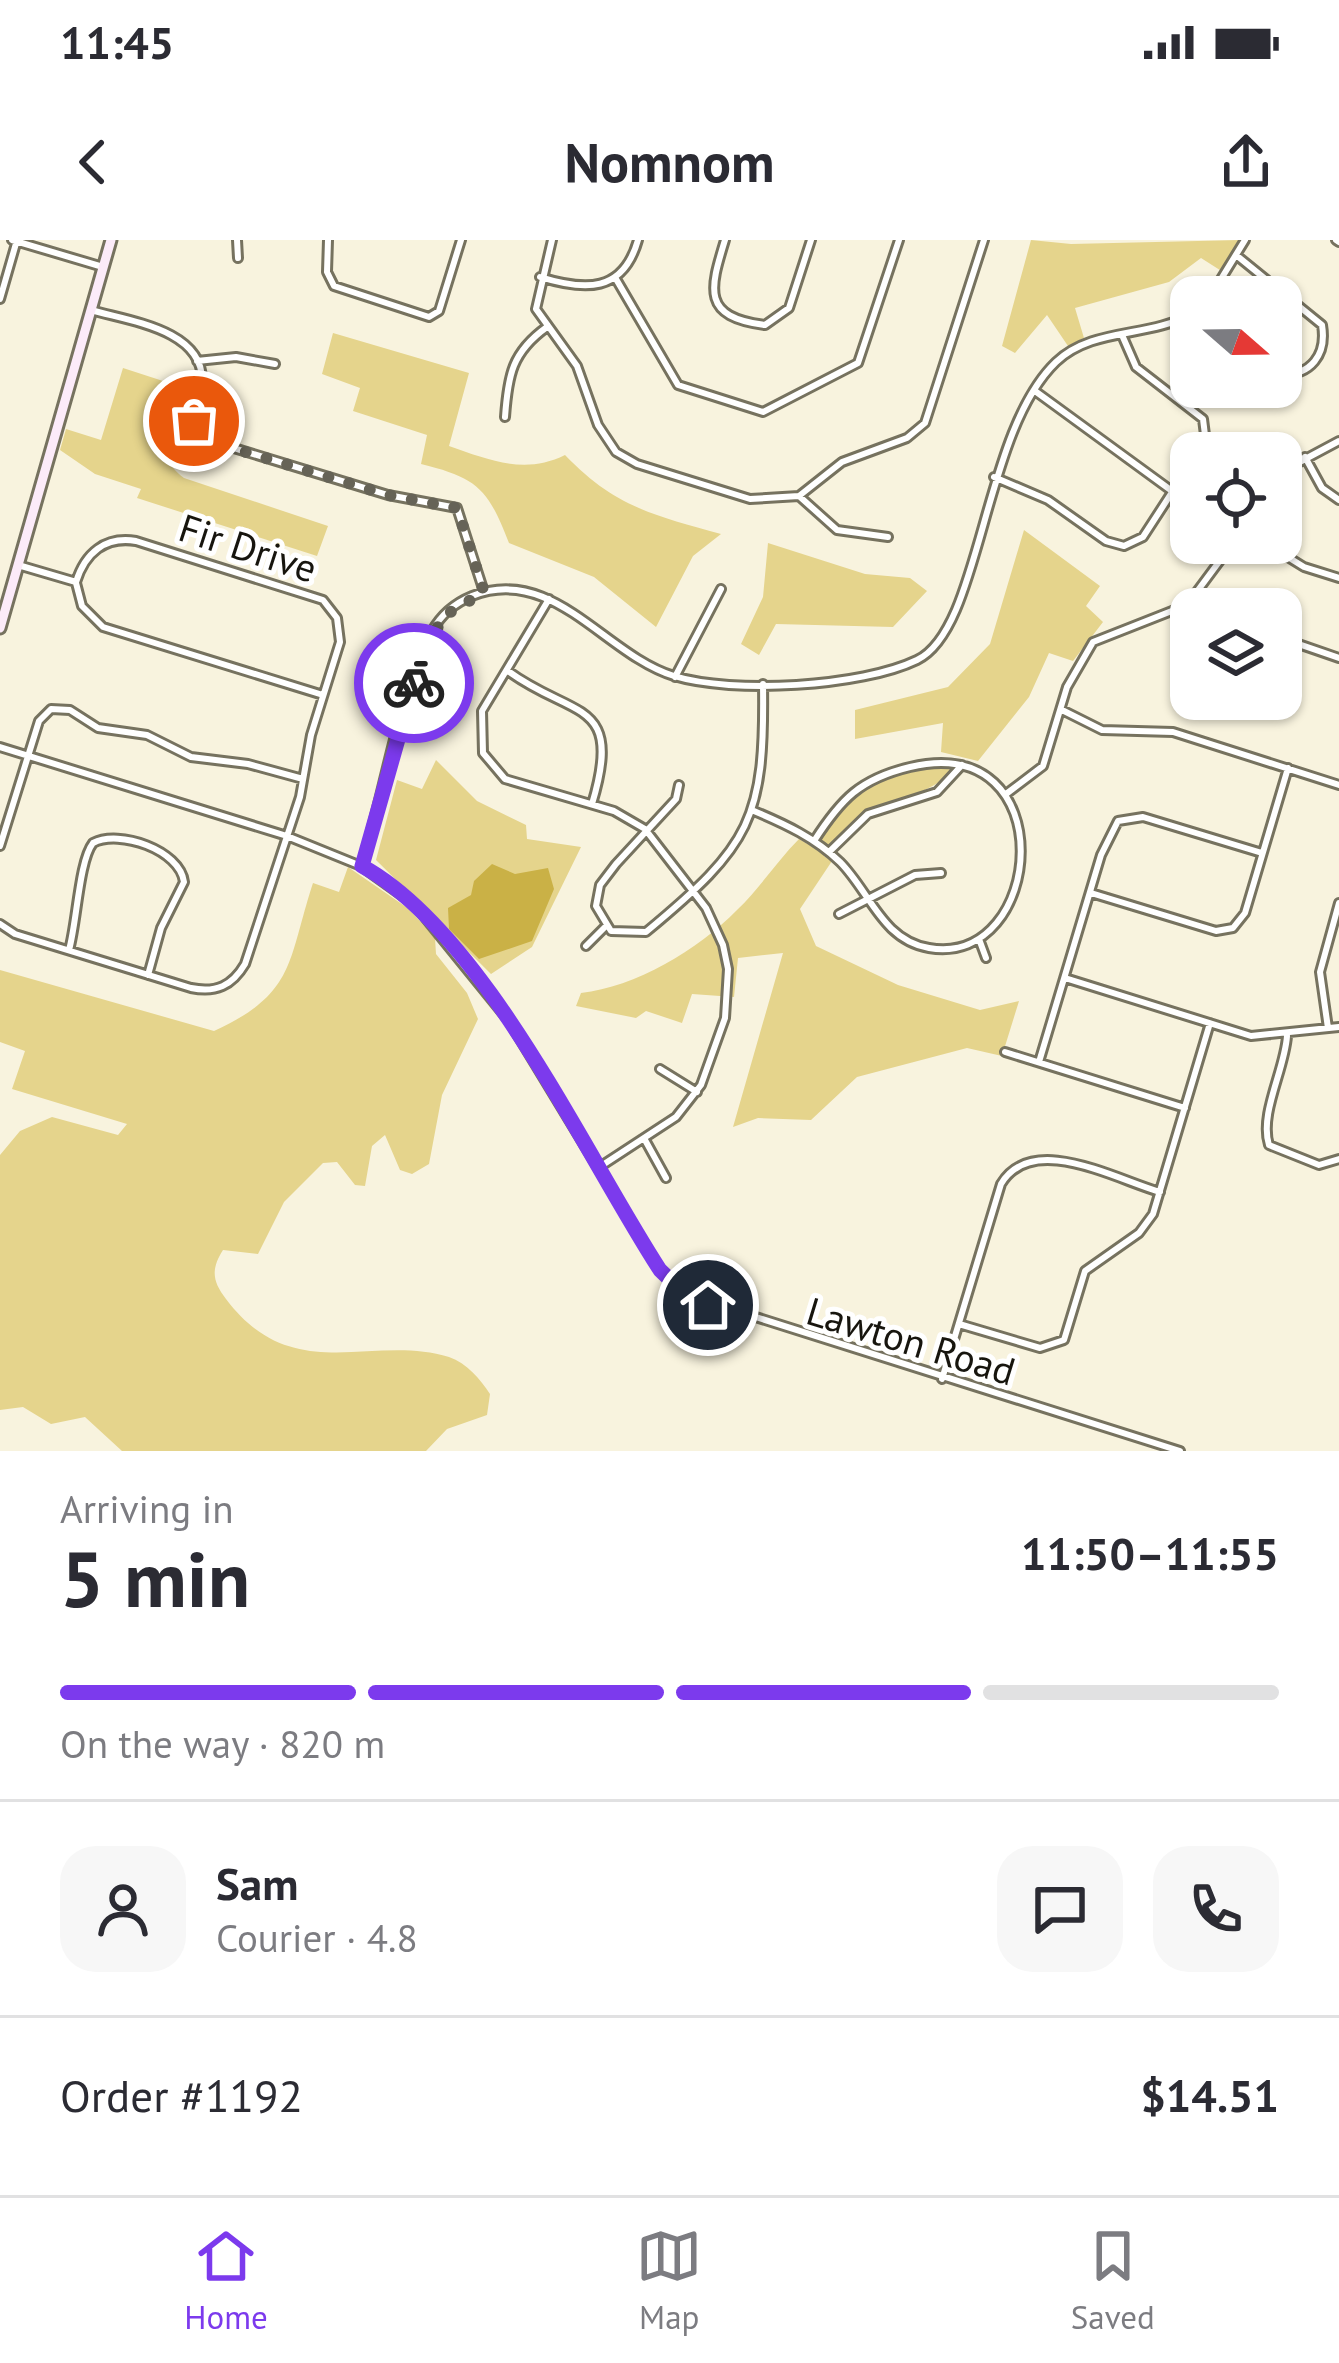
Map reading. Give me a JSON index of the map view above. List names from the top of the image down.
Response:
{
  "streets": {
    "street": ["Fir Drive", "Lawton Road"]
  },
  "north": "right",
  "page": {
    "status": "11:45",
    "header": "Nomnom",
    "heading": ["5 min", "Arriving in", "11:50–11:55"],
    "panel": [
      "Sam",
      "Courier · 4.8",
      "Order #1192",
      "$14.51"
    ],
    "bar": "On the way · 820 m",
    "tabs": ["Home", "Map", "Saved"]
  }
}
